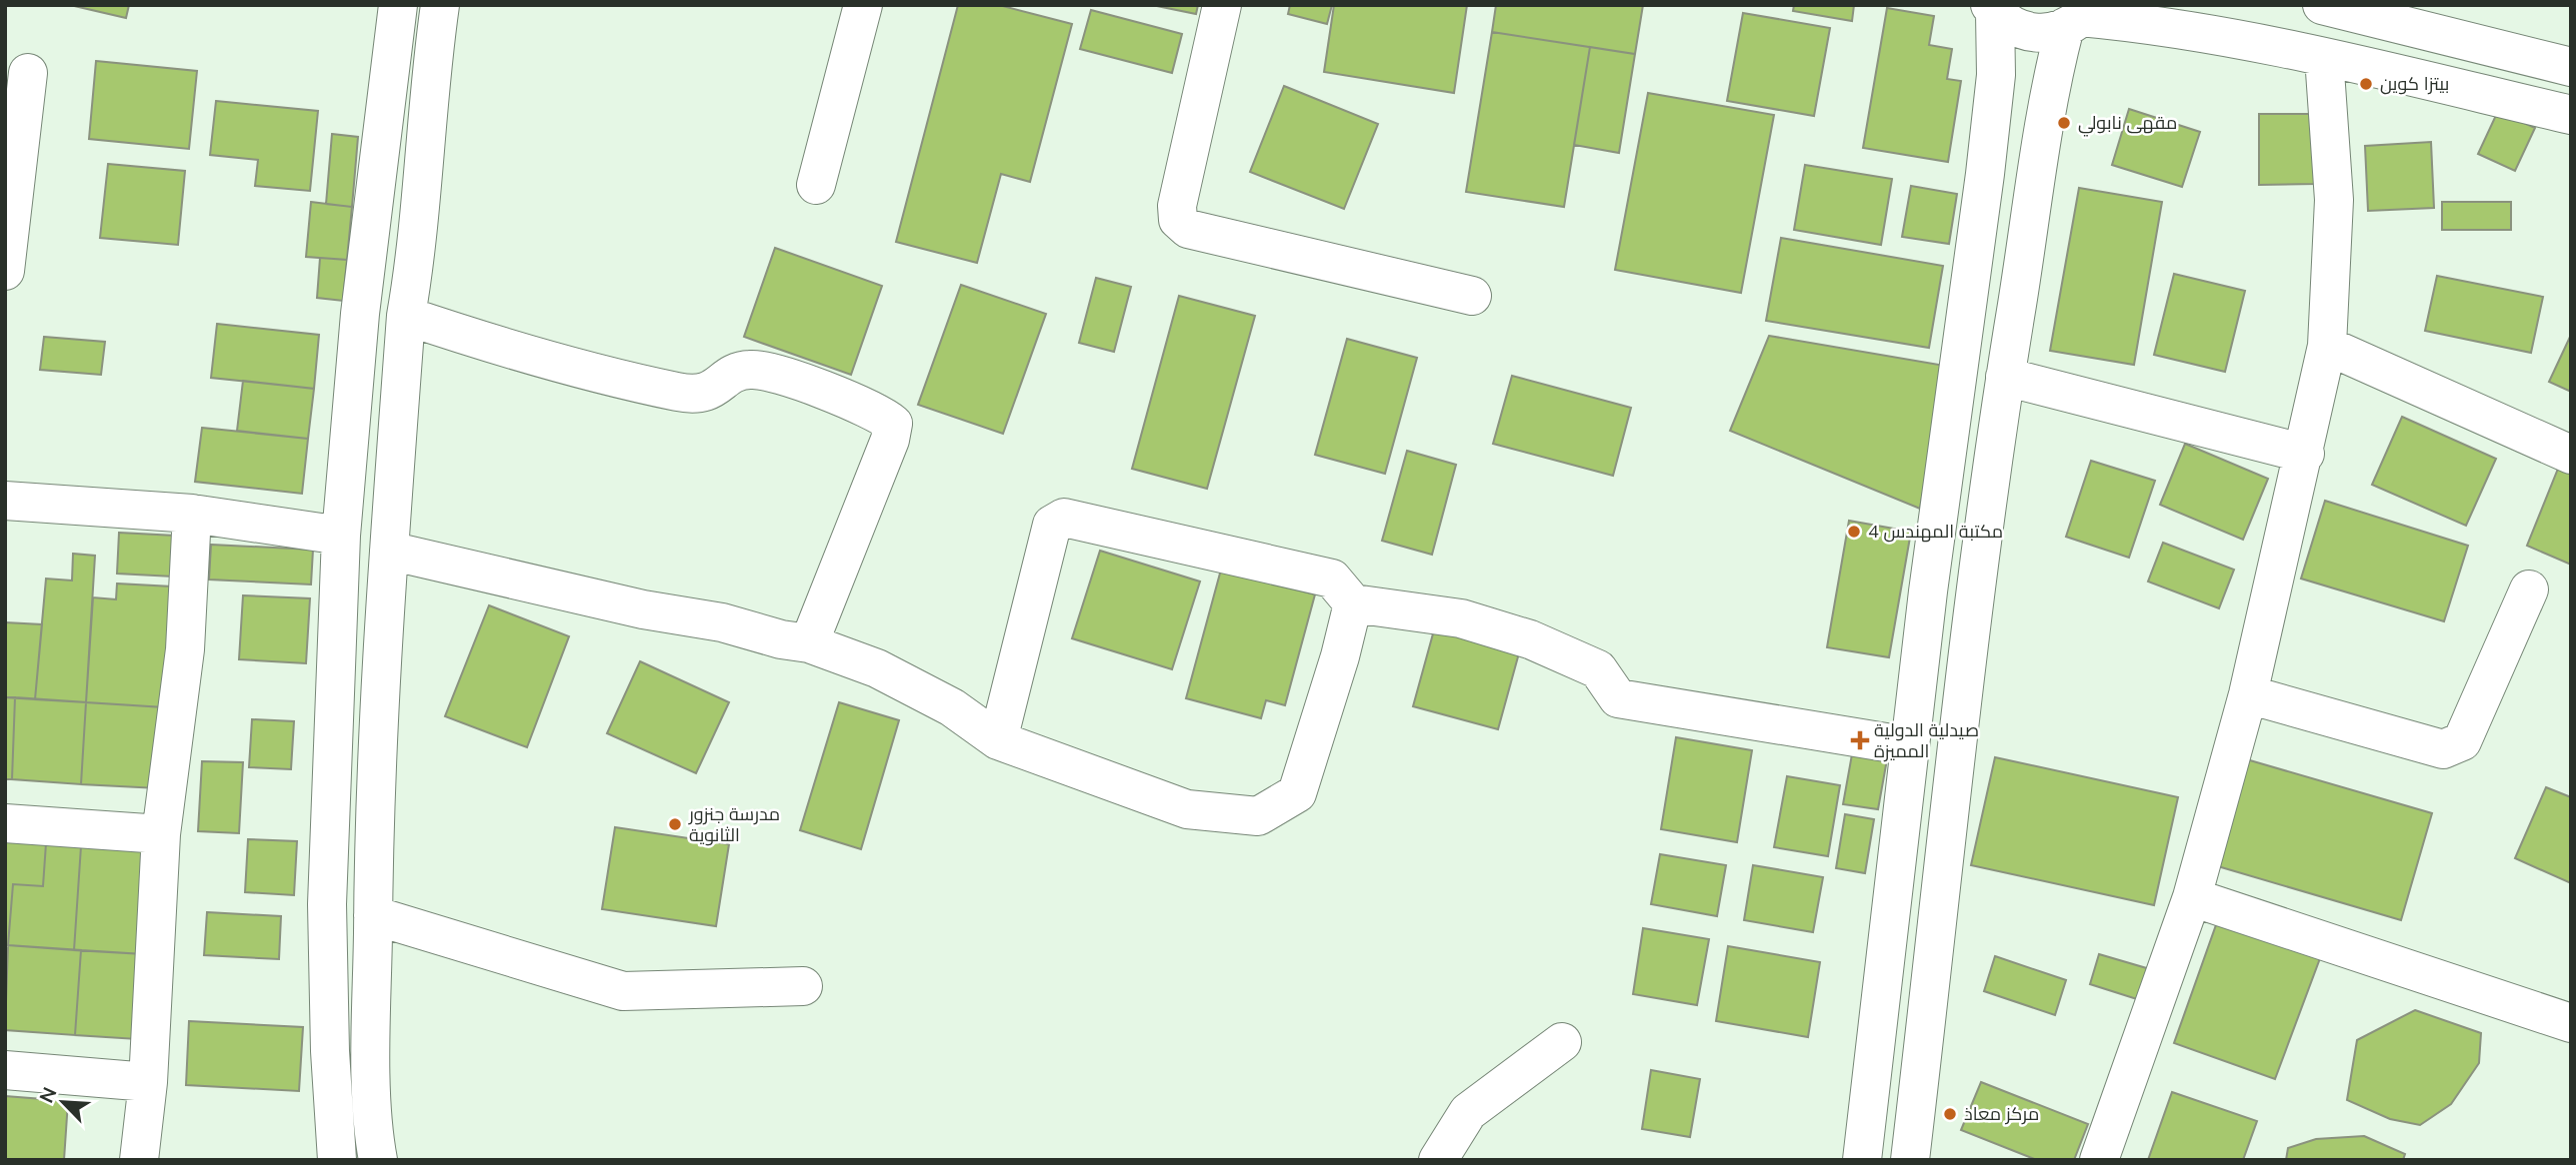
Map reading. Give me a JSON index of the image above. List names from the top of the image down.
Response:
{
  "places": {
    "other": [
      "بيتزا كوين",
      "مقهى نابولي",
      "مكتبة المهندس 4",
      "مدرسة جنزور الثانوية",
      "مركز معاذ"
    ],
    "health": ["صيدلية الدولية المميزة"]
  },
  "north": "top left"
}
